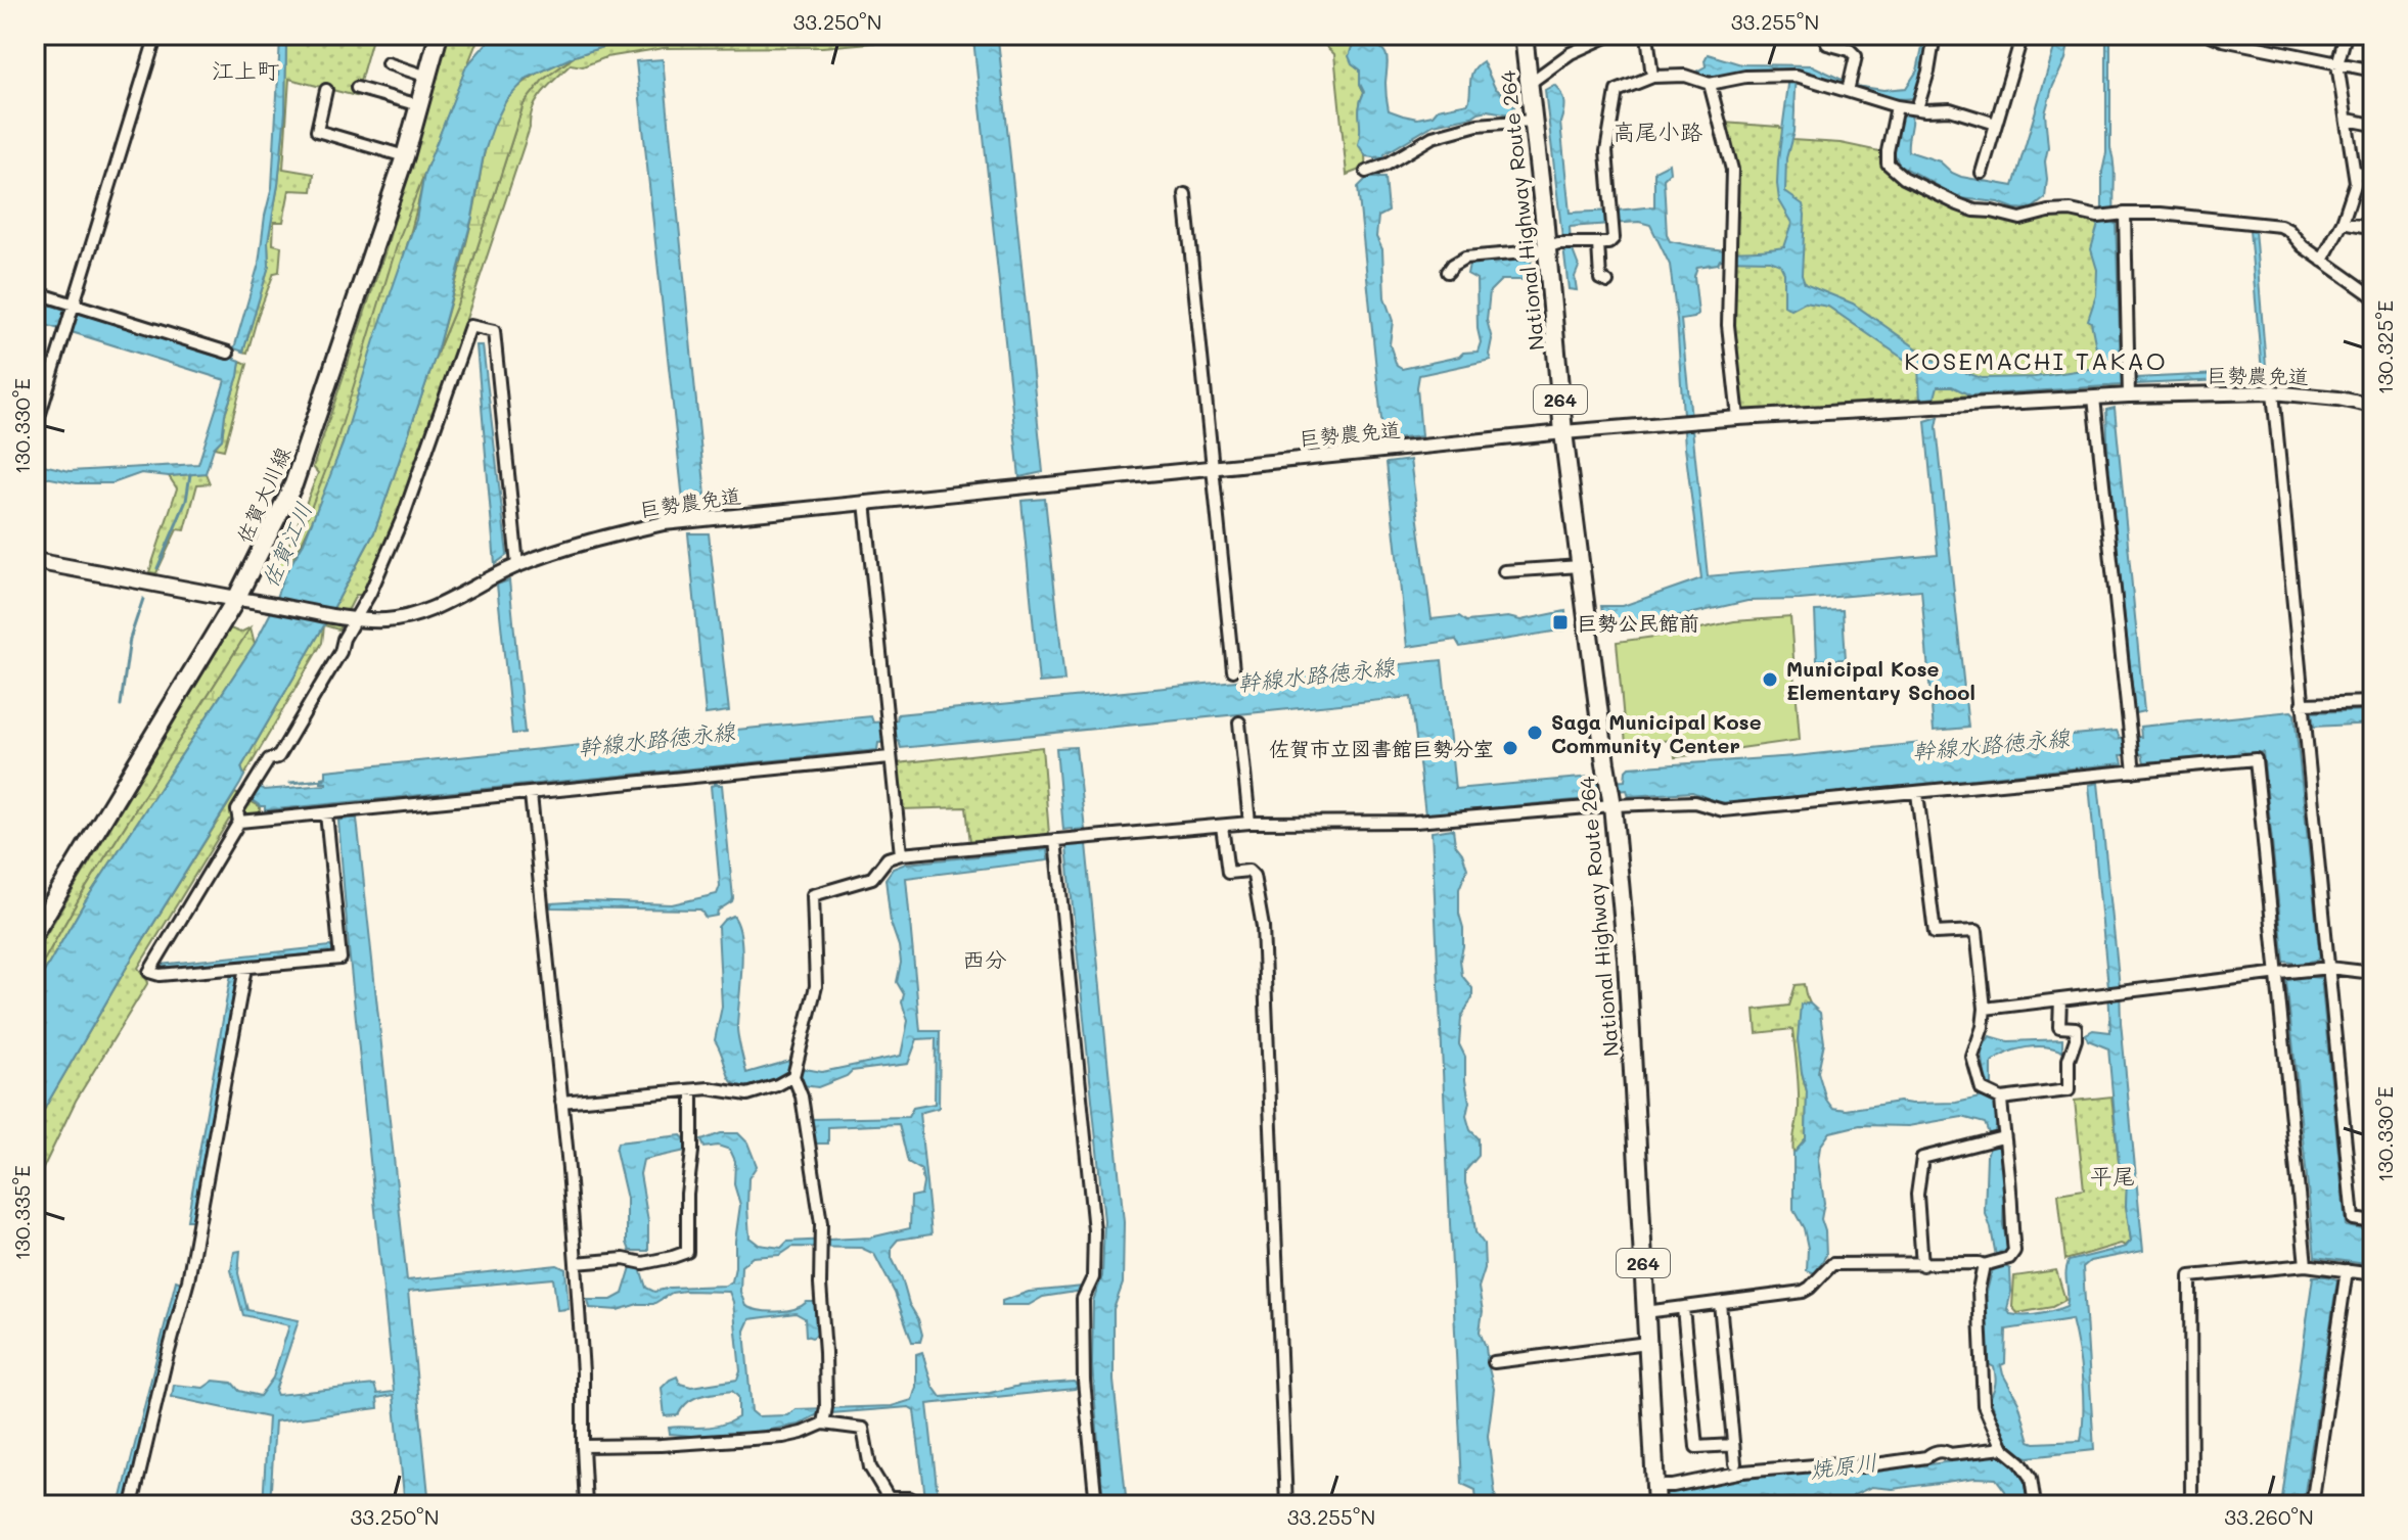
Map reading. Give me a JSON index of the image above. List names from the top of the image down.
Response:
{
  "streets": {
    "main road": ["National Highway Route 264", "264", "佐賀大川線"],
    "street": ["巨勢農免道"]
  },
  "crossings": [
    ["National Highway Route 264", "巨勢農免道"],
    ["巨勢農免道", "佐賀大川線"]
  ],
  "districts": [
    "江上町",
    "高尾小路",
    "KOSEMACHI TAKAO",
    "西分",
    "平尾"
  ],
  "water": ["佐賀江川", "幹線水路徳永線", "焼原川"],
  "places": {
    "transit": ["巨勢公民館前"],
    "other": ["Municipal Kose Elementary School", "Saga Municipal Kose Community Center", "佐賀市立図書館巨勢分室"]
  },
  "coordinates": [
    "33.250°N",
    "33.255°N",
    "130.325°E",
    "130.330°E",
    "130.335°E",
    "33.260°N"
  ]
}
